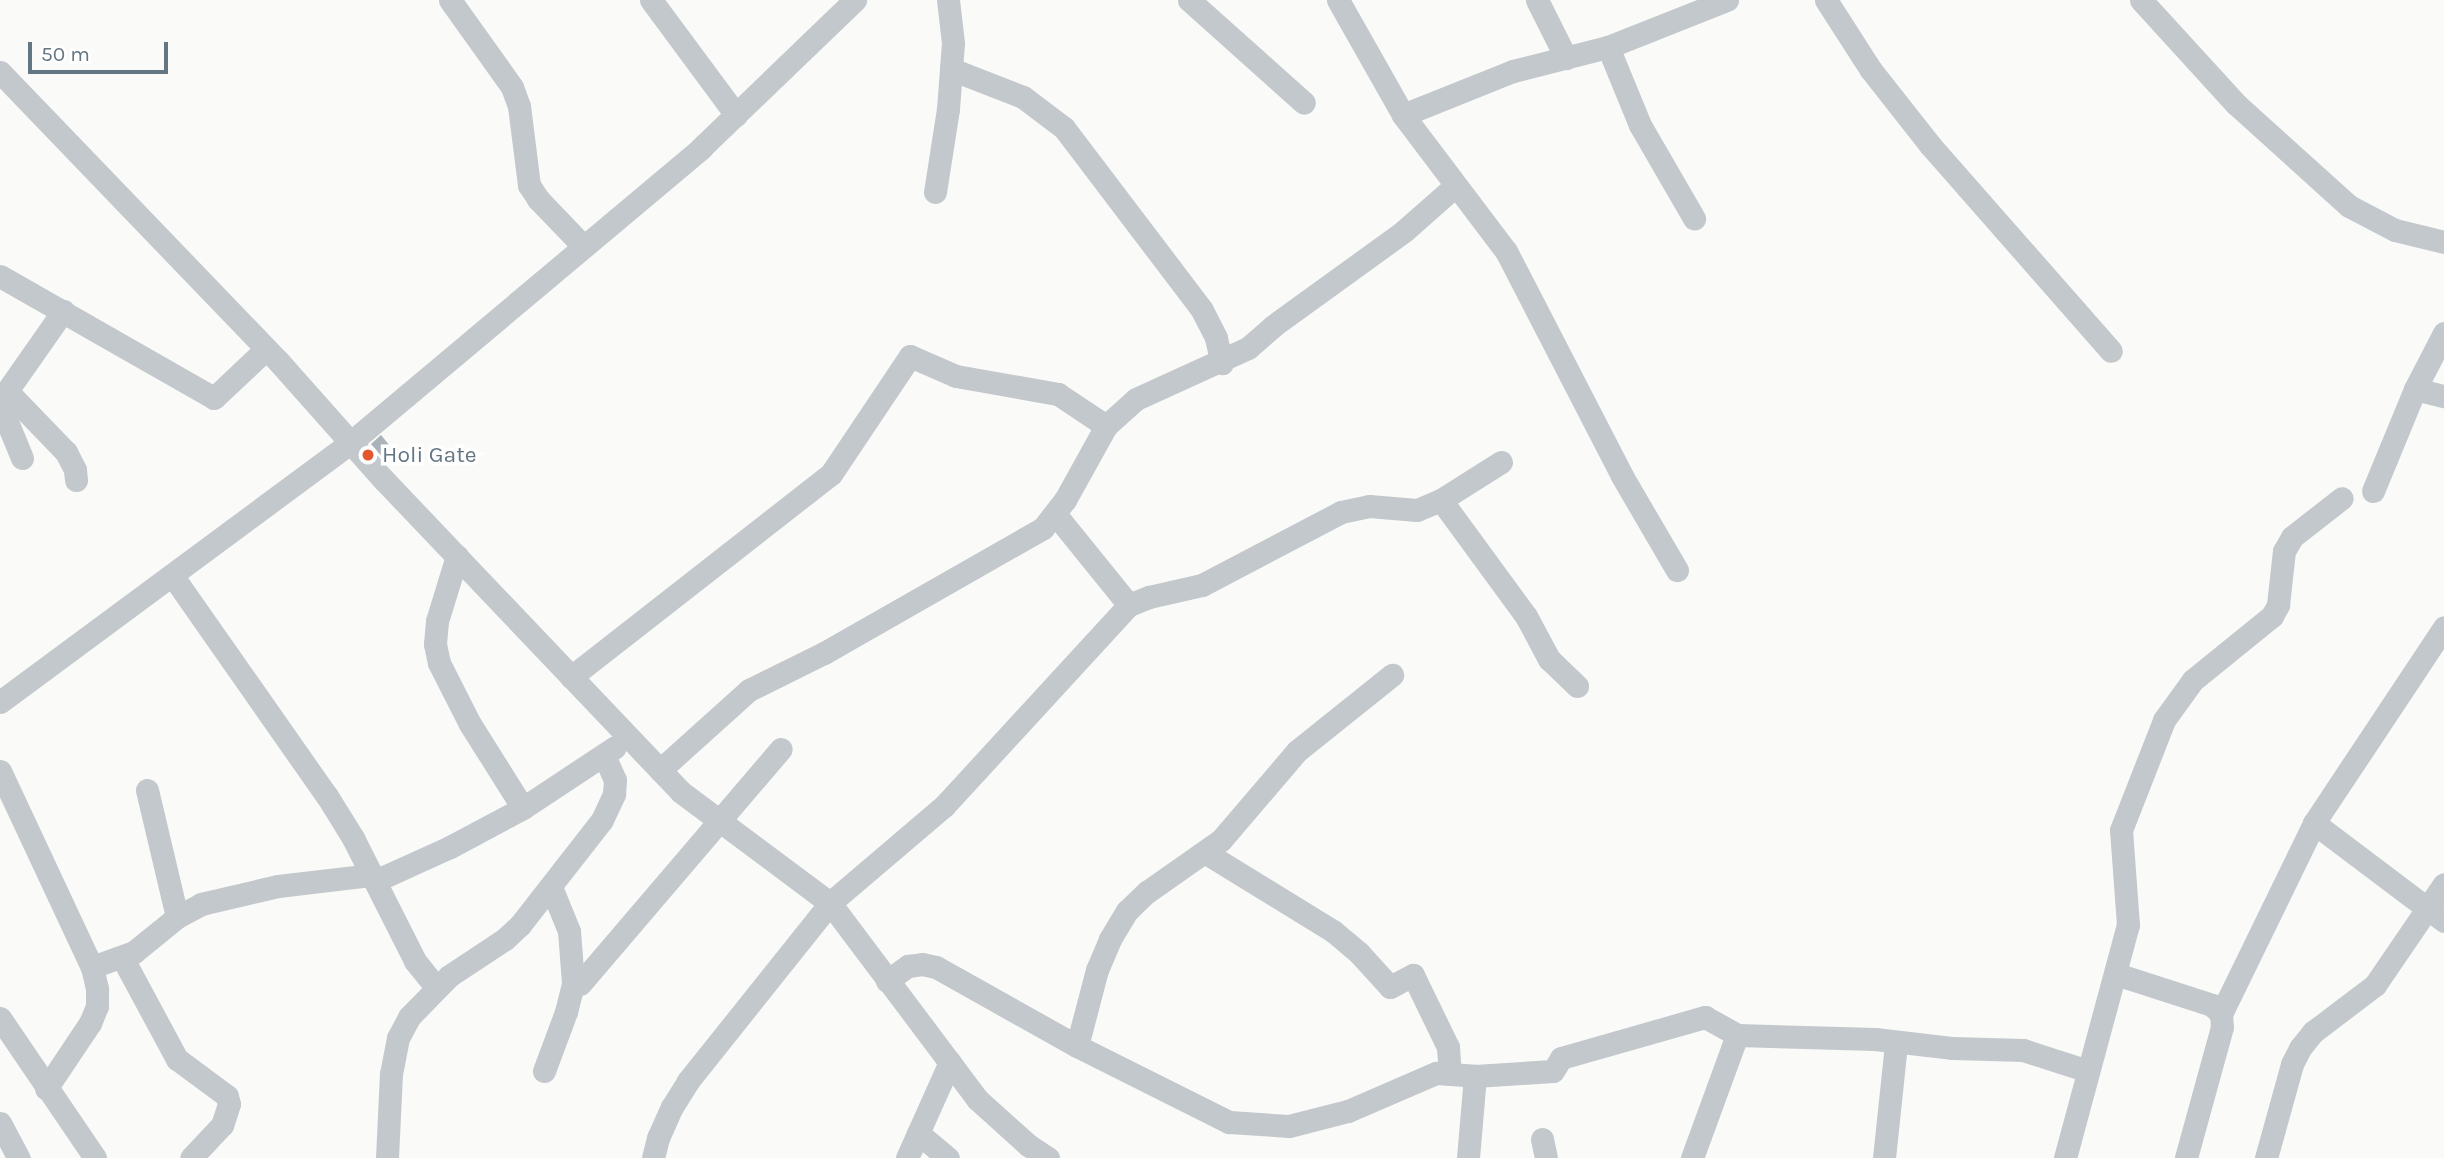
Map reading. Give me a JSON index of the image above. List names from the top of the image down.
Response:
{
  "places": ["Holi Gate"],
  "scale_bar": "50 m"
}
